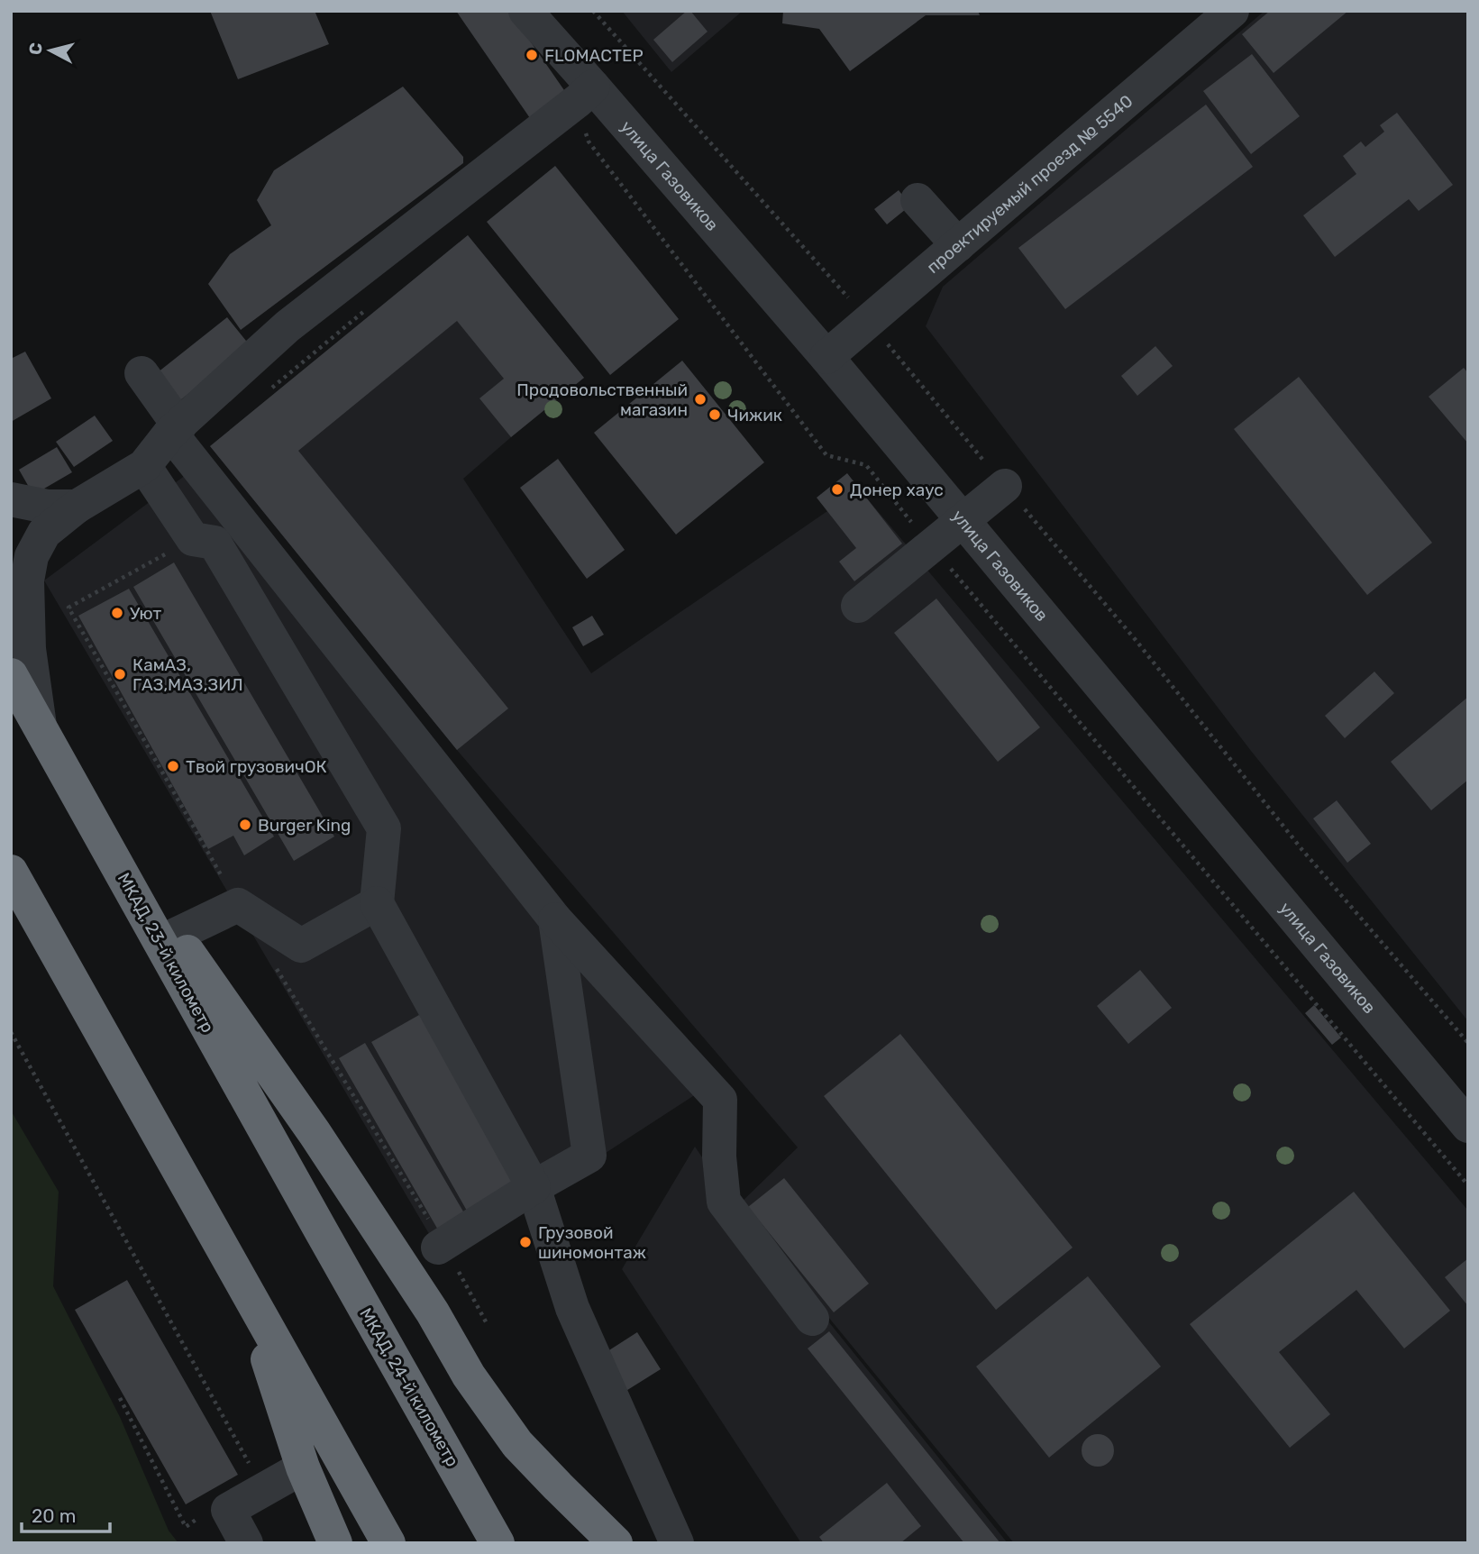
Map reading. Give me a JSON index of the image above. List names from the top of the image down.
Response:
{
  "streets": {
    "highway": ["МКАД, 23-й километр", "МКАД, 24-й километр"],
    "street": ["улица Газовиков", "проектируемый проезд № 5540"]
  },
  "crossings": [
    ["улица Газовиков", "проектируемый проезд № 5540"],
    ["МКАД, 23-й километр", "МКАД, 24-й километр"]
  ],
  "places": [
    "FLOМАСТЕР",
    "Продовольственный магазин",
    "Чижик",
    "Донер хаус",
    "Уют",
    "КамАЗ, ГАЗ,МАЗ,ЗИЛ",
    "Твой грузовичОК",
    "Burger King",
    "Грузовой шиномонтаж"
  ],
  "scale_bar": "20 m",
  "north": "left"
}
